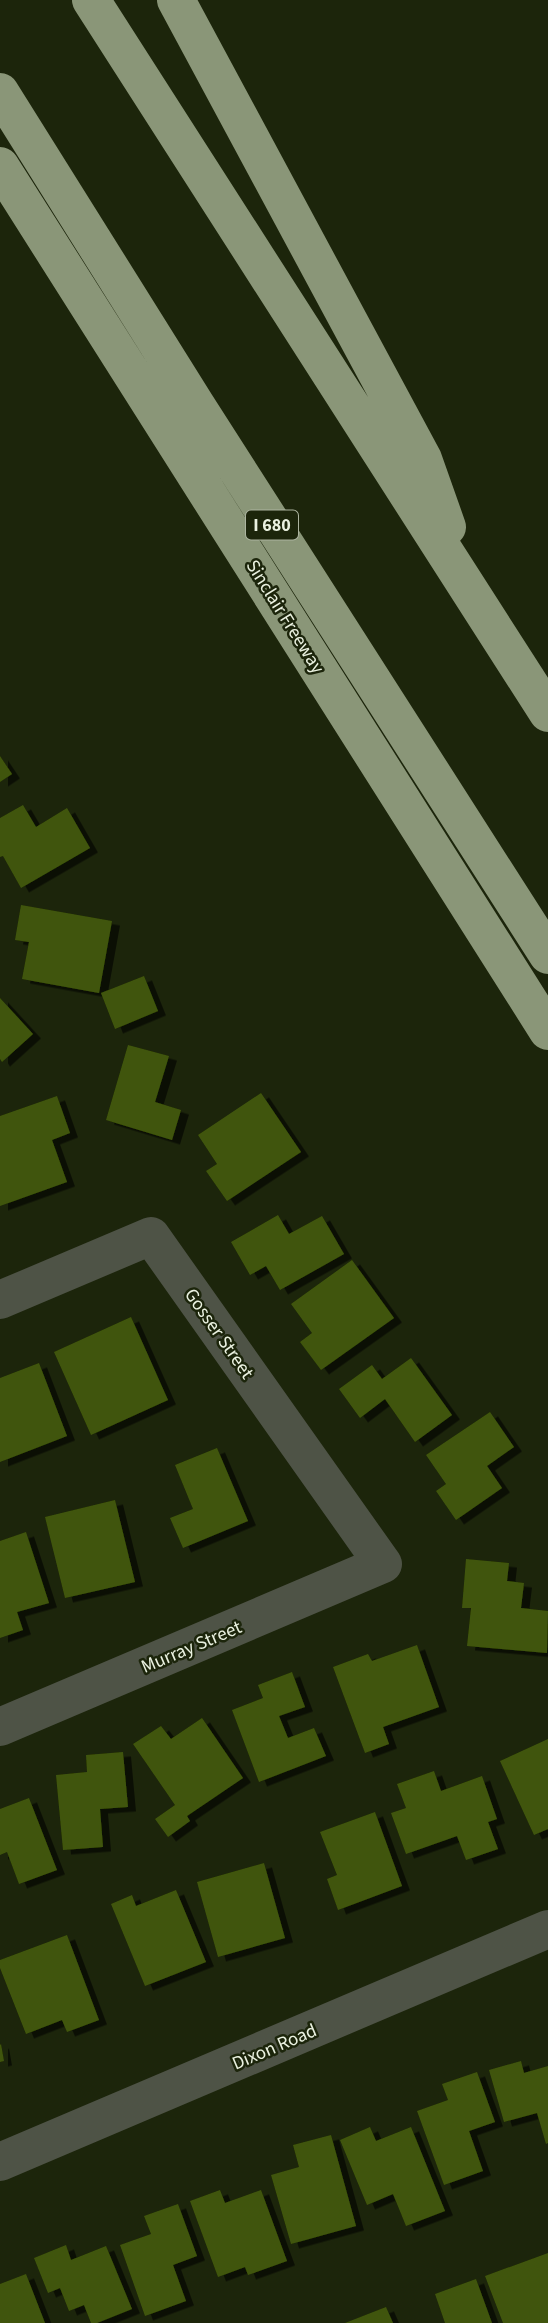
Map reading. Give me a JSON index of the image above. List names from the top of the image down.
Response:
{
  "streets": {
    "highway": ["I 680", "Sinclair Freeway"],
    "street": ["Gosser Street", "Murray Street", "Dixon Road"]
  },
  "crossings": [
    ["Gosser Street", "Murray Street"]
  ]
}
